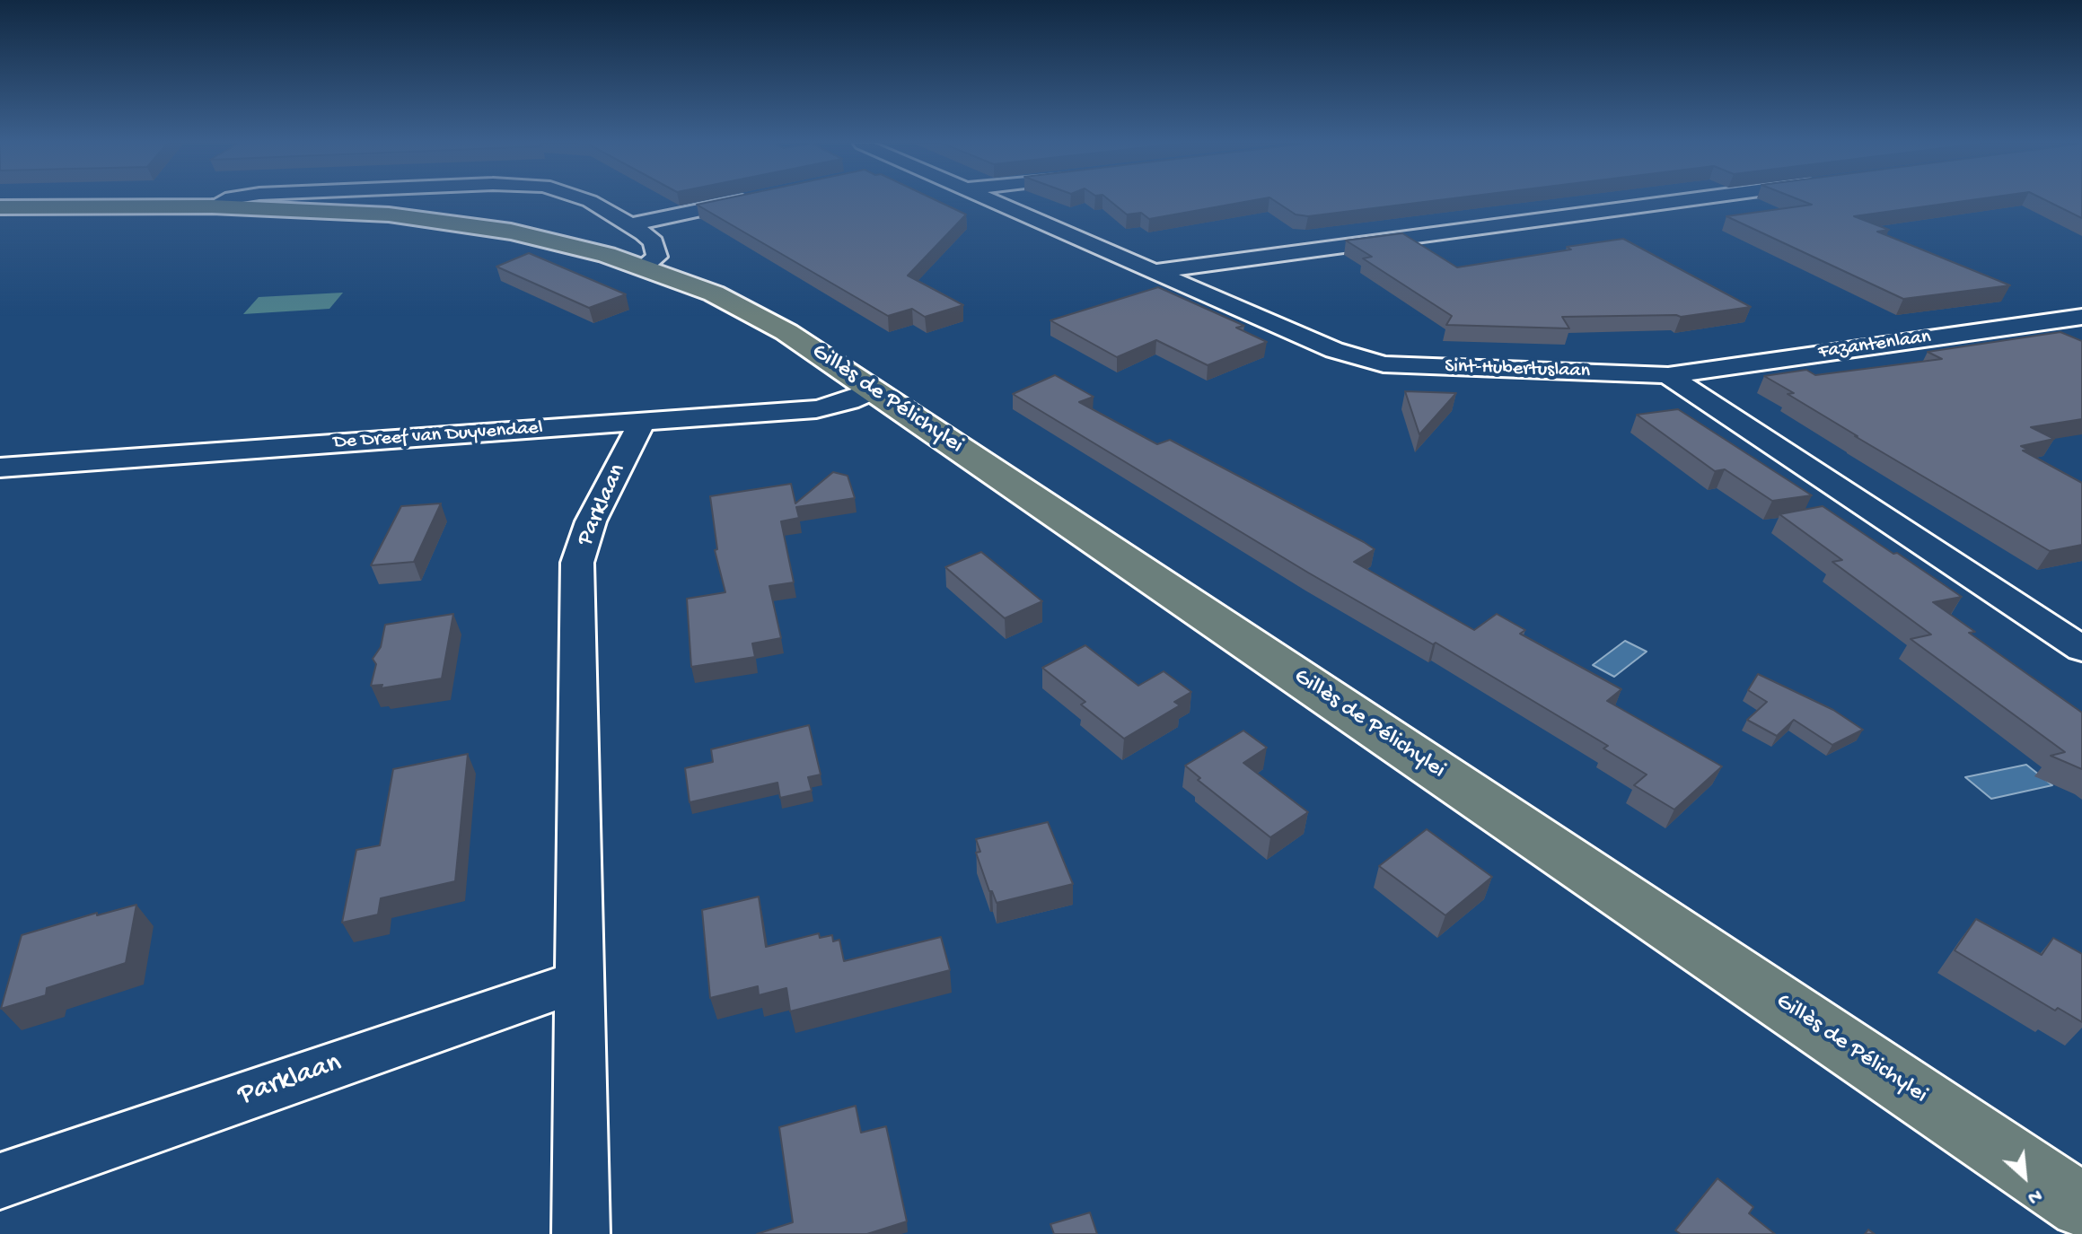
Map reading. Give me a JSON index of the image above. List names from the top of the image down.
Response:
{
  "streets": {
    "main road": ["Gillès de Pélichylei"],
    "street": [
      "Fazantenlaan",
      "Sint-Hubertuslaan",
      "De Dreef van Duyvendael",
      "Parklaan"
    ]
  },
  "crossings": [
    ["Fazantenlaan", "Sint-Hubertuslaan"],
    ["Gillès de Pélichylei", "De Dreef van Duyvendael"],
    ["De Dreef van Duyvendael", "Parklaan"]
  ],
  "north": "bottom right"
}
